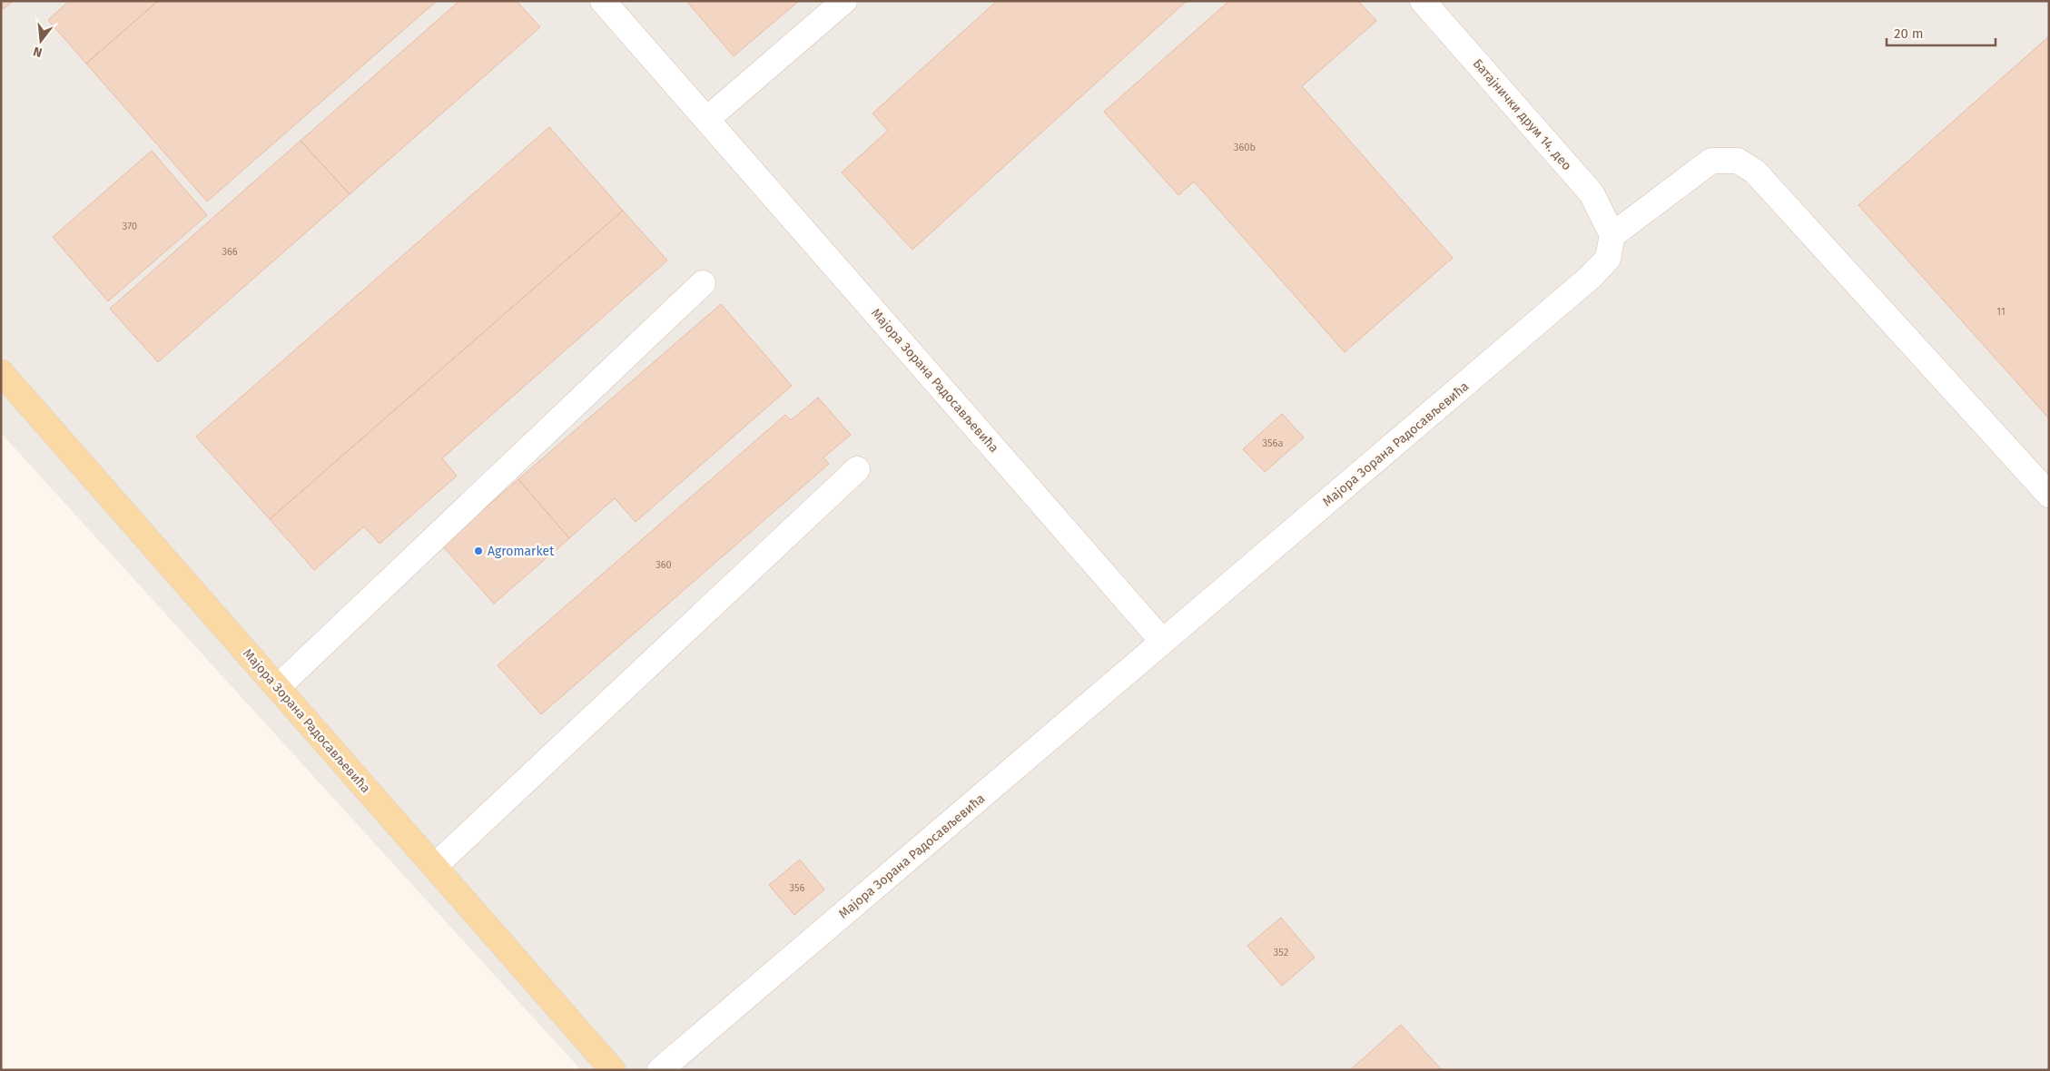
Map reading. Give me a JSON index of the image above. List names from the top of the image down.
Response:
{
  "streets": {
    "main road": ["Мајора Зорана Радосављевића"],
    "lane": ["Батајнички друм 14. део"]
  },
  "crossings": [
    ["Батајнички друм 14. део", "Мајора Зорана Радосављевића"]
  ],
  "places": ["Agromarket"],
  "house_numbers": [
    "360b",
    "370",
    "366",
    "11",
    "356a",
    "360",
    "356",
    "352"
  ],
  "scale_bar": "20 m",
  "north": "bottom"
}
